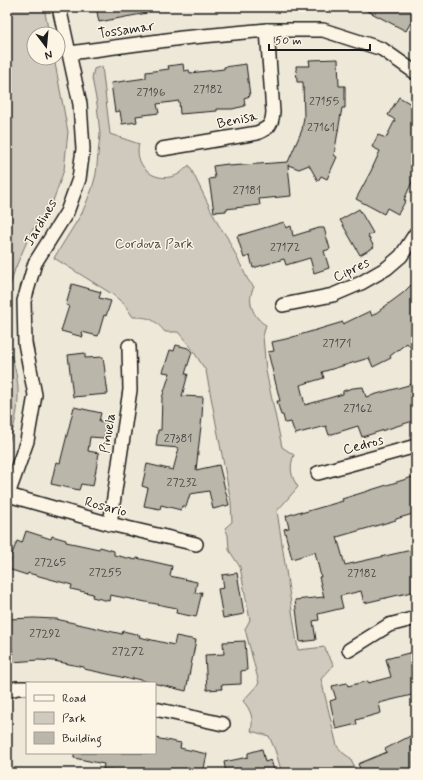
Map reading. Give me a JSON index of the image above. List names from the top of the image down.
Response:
{
  "streets": {
    "street": [
      "Tossamar",
      "Benisa",
      "Jardines",
      "Cipres",
      "Pinuela",
      "Cedros",
      "Rosario"
    ]
  },
  "crossings": [
    ["Tossamar", "Benisa"],
    ["Tossamar", "Jardines"],
    ["Jardines", "Rosario"],
    ["Pinuela", "Rosario"]
  ],
  "parks": ["Cordova Park"],
  "house_numbers": [
    "27182",
    "27196",
    "27155",
    "27161",
    "27181",
    "27172",
    "27171",
    "27162",
    "27381",
    "27232",
    "27265",
    "27255",
    "27182",
    "27292",
    "27272"
  ],
  "legend": ["Road", "Park", "Building"],
  "scale_bar": "50 m",
  "north": "bottom"
}
